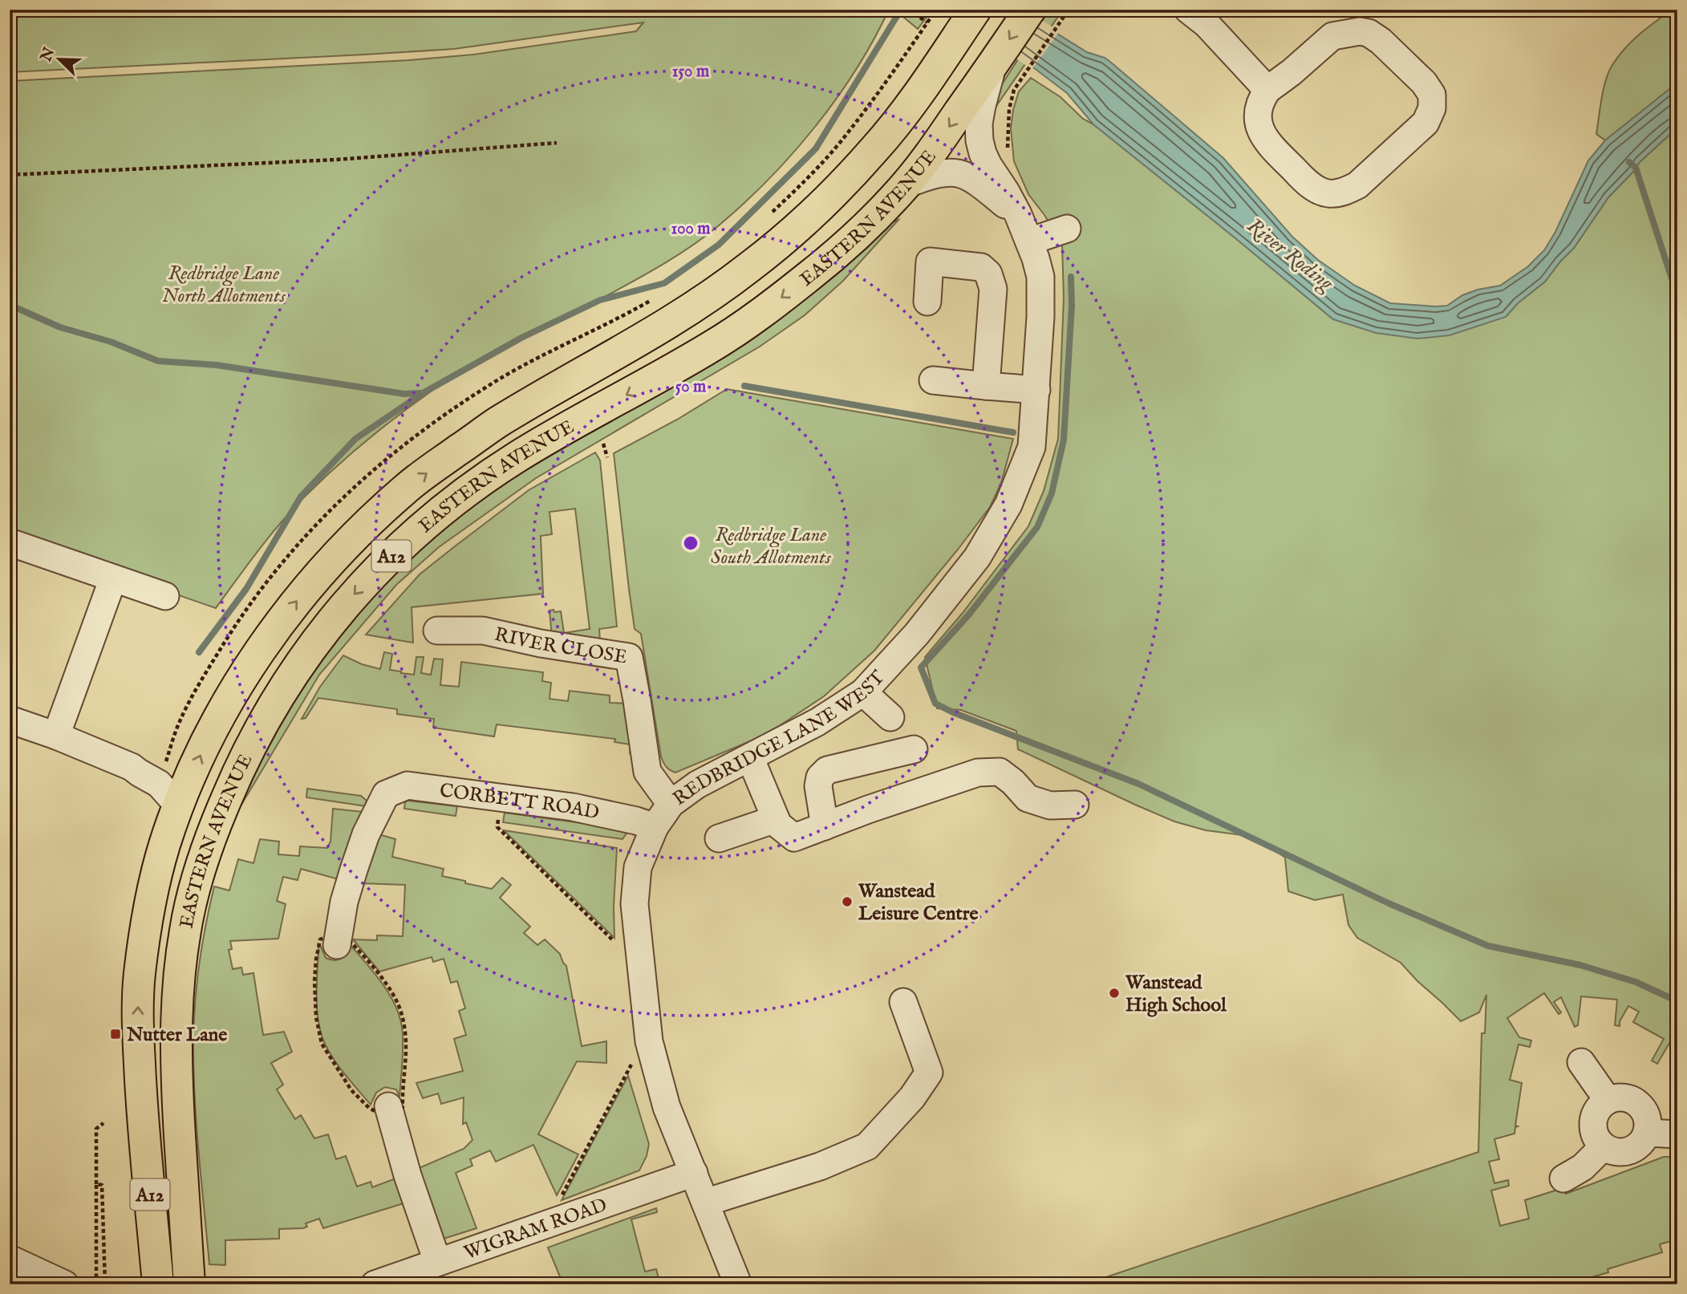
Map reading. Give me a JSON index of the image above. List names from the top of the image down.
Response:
{
  "streets": {
    "highway": ["EASTERN AVENUE", "A12"],
    "street": [
      "RIVER CLOSE",
      "REDBRIDGE LANE WEST",
      "CORBETT ROAD",
      "WIGRAM ROAD"
    ]
  },
  "crossings": [
    ["EASTERN AVENUE", "A12"],
    ["EASTERN AVENUE", "REDBRIDGE LANE WEST"],
    ["RIVER CLOSE", "REDBRIDGE LANE WEST"],
    ["REDBRIDGE LANE WEST", "CORBETT ROAD"],
    ["REDBRIDGE LANE WEST", "WIGRAM ROAD"]
  ],
  "water": ["River Roding"],
  "parks": ["Redbridge Lane North Allotments", "Redbridge Lane South Allotments"],
  "places": {
    "other": ["Wanstead Leisure Centre", "Wanstead High School"],
    "transit": ["Nutter Lane"]
  },
  "north": "top left",
  "rings": ["150 m", "100 m", "50 m"]
}
